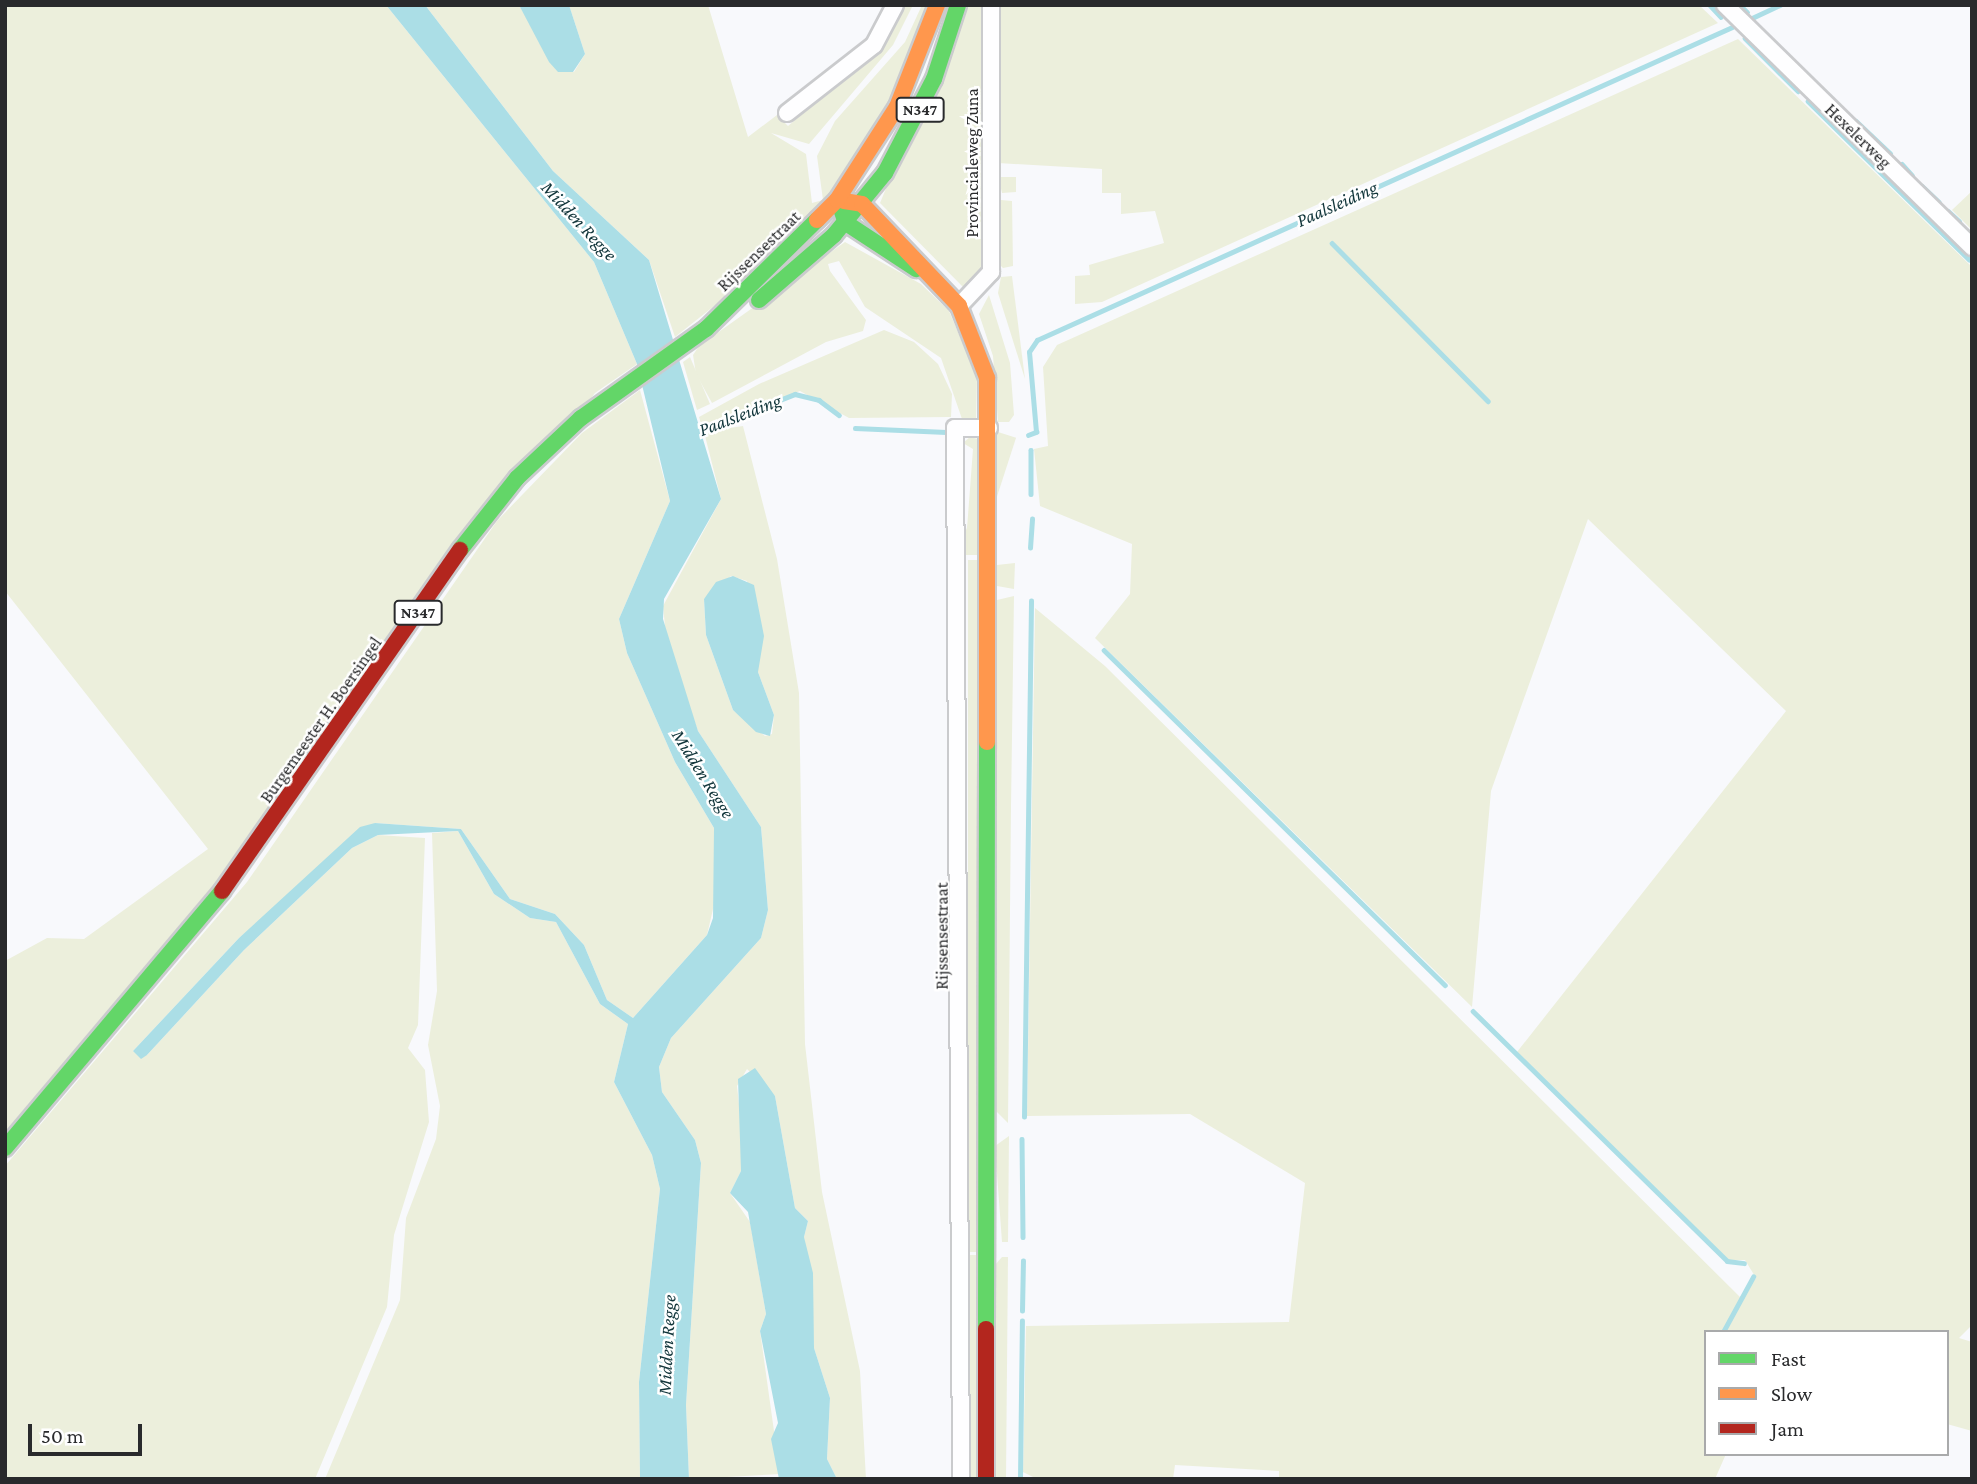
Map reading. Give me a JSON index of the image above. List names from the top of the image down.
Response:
{
  "streets": {
    "main road": ["N347", "Rijssensestraat", "Burgemeester H. Boersingel"],
    "street": ["Hexelerweg", "Provincialeweg Zuna"]
  },
  "crossings": [
    ["N347", "Rijssensestraat"],
    ["Rijssensestraat", "Burgemeester H. Boersingel"]
  ],
  "water": ["Paalsleiding", "Midden Regge"],
  "legend": ["Fast", "Slow", "Jam"],
  "scale_bar": "50 m"
}
